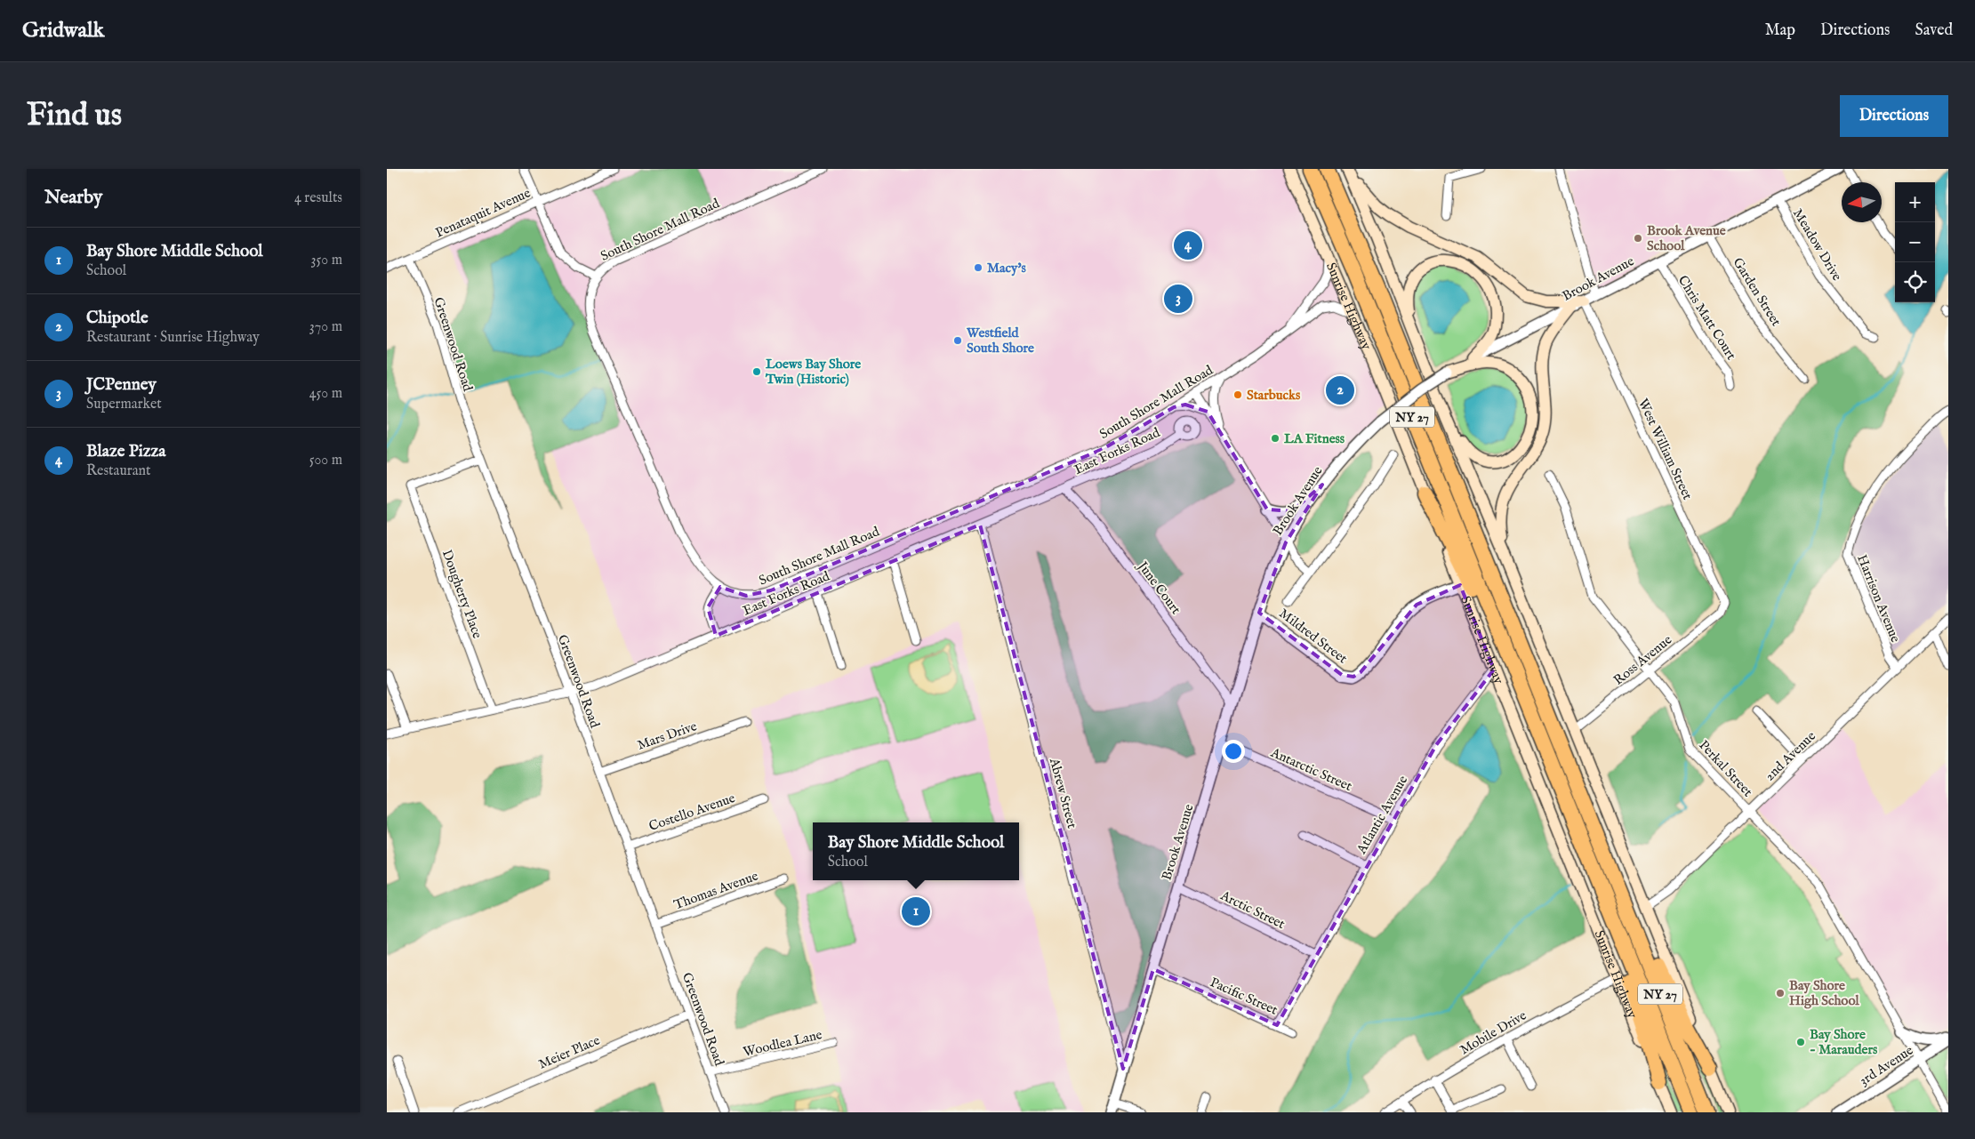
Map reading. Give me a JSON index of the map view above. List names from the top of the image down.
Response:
{
  "streets": {
    "highway": ["Sunrise Highway", "NY 27"],
    "street": [
      "Penataquit Avenue",
      "South Shore Mall Road",
      "Meadow Drive",
      "Brook Avenue",
      "Garden Street",
      "Chris Matt Court",
      "Greenwood Road",
      "West William Street",
      "East Forks Road",
      "June Court",
      "Dougherty Place",
      "Harrison Avenue",
      "Mildred Street",
      "Ross Avenue",
      "Mars Drive",
      "2nd Avenue",
      "Perkal Street",
      "Antarctic Street",
      "Abrew Street",
      "Costello Avenue",
      "Atlantic Avenue",
      "Thomas Avenue",
      "Arctic Street",
      "Pacific Street",
      "Mobile Drive",
      "Woodlea Lane",
      "Meier Place",
      "3rd Avenue"
    ]
  },
  "crossings": [
    ["Penataquit Avenue", "Greenwood Road"],
    ["South Shore Mall Road", "Sunrise Highway"],
    ["Meadow Drive", "Brook Avenue"],
    ["Brook Avenue", "Garden Street"],
    ["Brook Avenue", "Chris Matt Court"],
    ["Brook Avenue", "West William Street"],
    ["Brook Avenue", "June Court"],
    ["Brook Avenue", "Mildred Street"],
    ["Brook Avenue", "Antarctic Street"],
    ["Brook Avenue", "Abrew Street"],
    ["Brook Avenue", "Arctic Street"],
    ["Brook Avenue", "Pacific Street"],
    ["Sunrise Highway", "Mildred Street"],
    ["Sunrise Highway", "Atlantic Avenue"],
    ["Sunrise Highway", "Mobile Drive"],
    ["Greenwood Road", "East Forks Road"],
    ["Greenwood Road", "Dougherty Place"],
    ["Greenwood Road", "Mars Drive"],
    ["Greenwood Road", "Costello Avenue"],
    ["Greenwood Road", "Thomas Avenue"],
    ["Greenwood Road", "Woodlea Lane"],
    ["Greenwood Road", "Meier Place"],
    ["West William Street", "Ross Avenue"],
    ["East Forks Road", "June Court"],
    ["East Forks Road", "Dougherty Place"],
    ["East Forks Road", "Abrew Street"],
    ["Harrison Avenue", "2nd Avenue"],
    ["Ross Avenue", "Perkal Street"],
    ["2nd Avenue", "Perkal Street"],
    ["Perkal Street", "3rd Avenue"],
    ["Antarctic Street", "Atlantic Avenue"],
    ["Atlantic Avenue", "Arctic Street"],
    ["Atlantic Avenue", "Pacific Street"]
  ],
  "places": [
    "Brook Avenue School",
    "Macy's",
    "Westfield South Shore",
    "Loews Bay Shore Twin (Historic)",
    "Starbucks",
    "LA Fitness",
    "Bay Shore High School",
    "Bay Shore - Marauders"
  ],
  "north": "left",
  "page": {
    "header": "Gridwalk",
    "nav": ["Map", "Directions", "Saved"],
    "buttons": "Directions",
    "title": "Find us",
    "heading": ["Nearby", "4 results"],
    "map_buttons": ["+", "−"],
    "list": [
      {
        "mark": "1",
        "name": "Bay Shore Middle School",
        "note": "School",
        "value": "350 m"
      },
      {
        "mark": "2",
        "name": "Chipotle",
        "note": "Restaurant · Sunrise Highway",
        "value": "370 m"
      },
      {
        "mark": "3",
        "name": "JCPenney",
        "note": "Supermarket",
        "value": "450 m"
      },
      {
        "mark": "4",
        "name": "Blaze Pizza",
        "note": "Restaurant",
        "value": "500 m"
      }
    ],
    "pins": [
      "4",
      "3",
      "2",
      "1"
    ],
    "popup": ["Bay Shore Middle School", "School"]
  }
}
